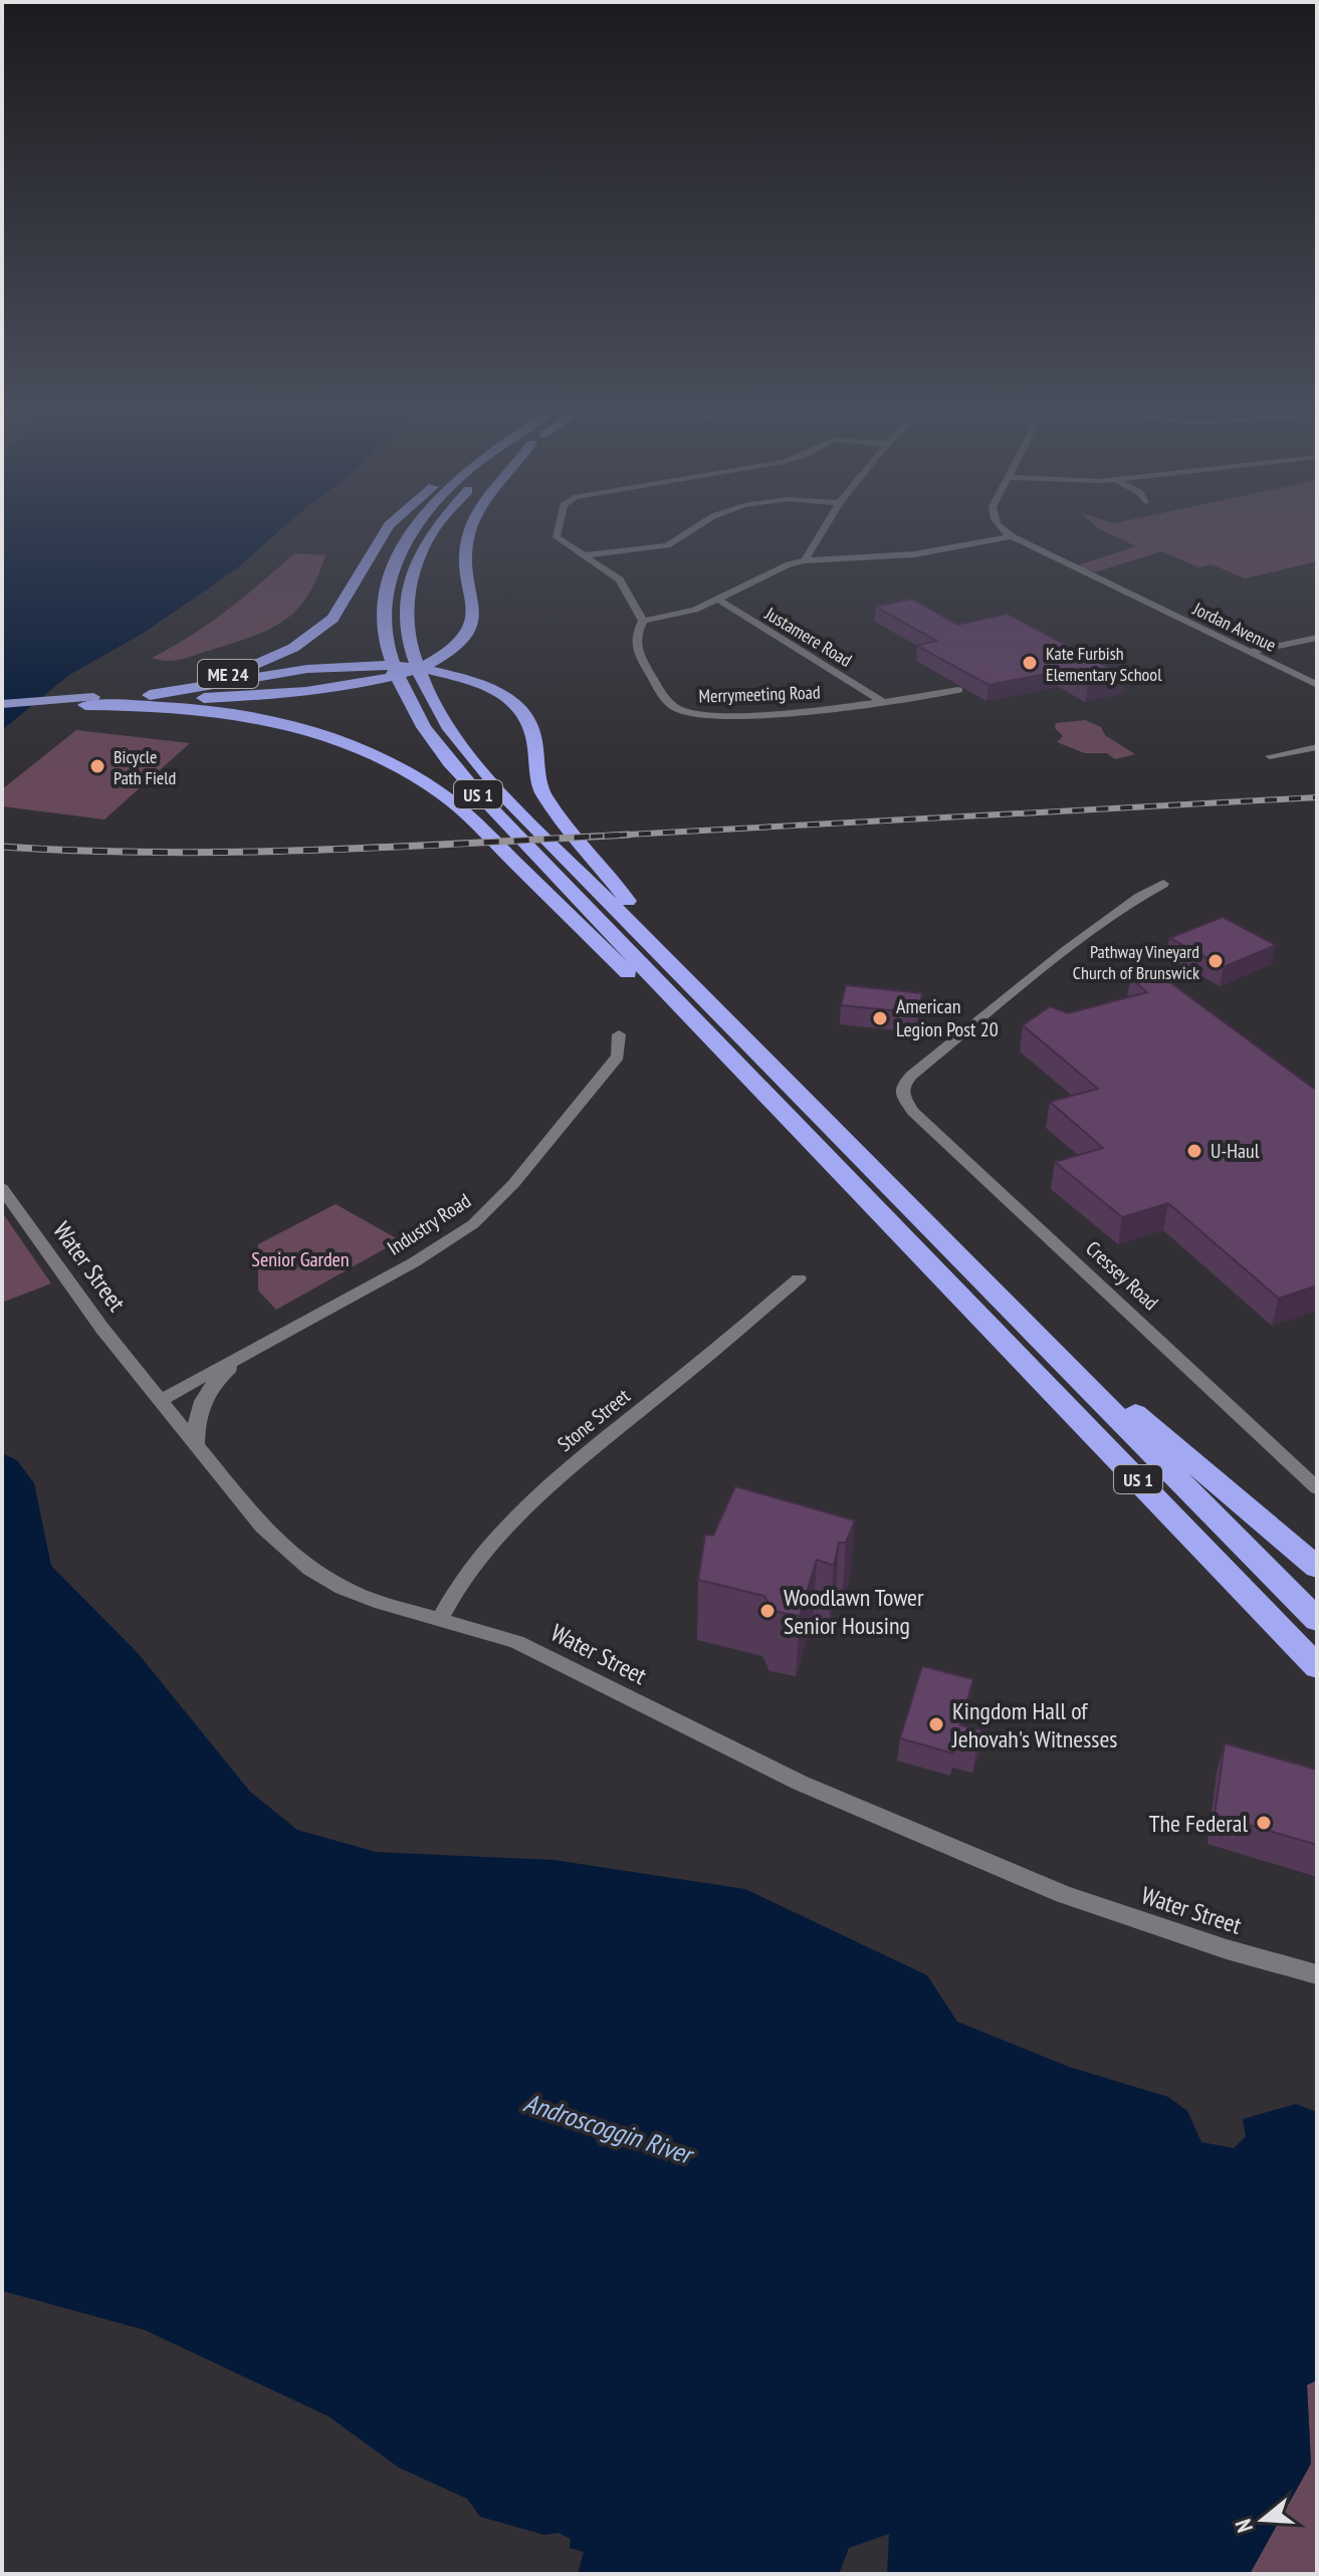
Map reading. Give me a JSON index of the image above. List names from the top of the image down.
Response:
{
  "streets": {
    "highway": ["ME 24", "US 1"],
    "street": [
      "Jordan Avenue",
      "Justamere Road",
      "Merrymeeting Road",
      "Industry Road",
      "Water Street",
      "Cressey Road",
      "Stone Street"
    ]
  },
  "crossings": [
    ["Justamere Road", "Merrymeeting Road"],
    ["Industry Road", "Water Street"],
    ["Water Street", "Stone Street"]
  ],
  "water": ["Androscoggin River"],
  "parks": ["Senior Garden"],
  "places": [
    "Kate Furbish Elementary School",
    "Bicycle Path Field",
    "Pathway Vineyard Church of Brunswick",
    "American Legion Post 20",
    "U-Haul",
    "Woodlawn Tower Senior Housing",
    "Kingdom Hall of Jehovah's Witnesses",
    "The Federal"
  ],
  "north": "left"
}
